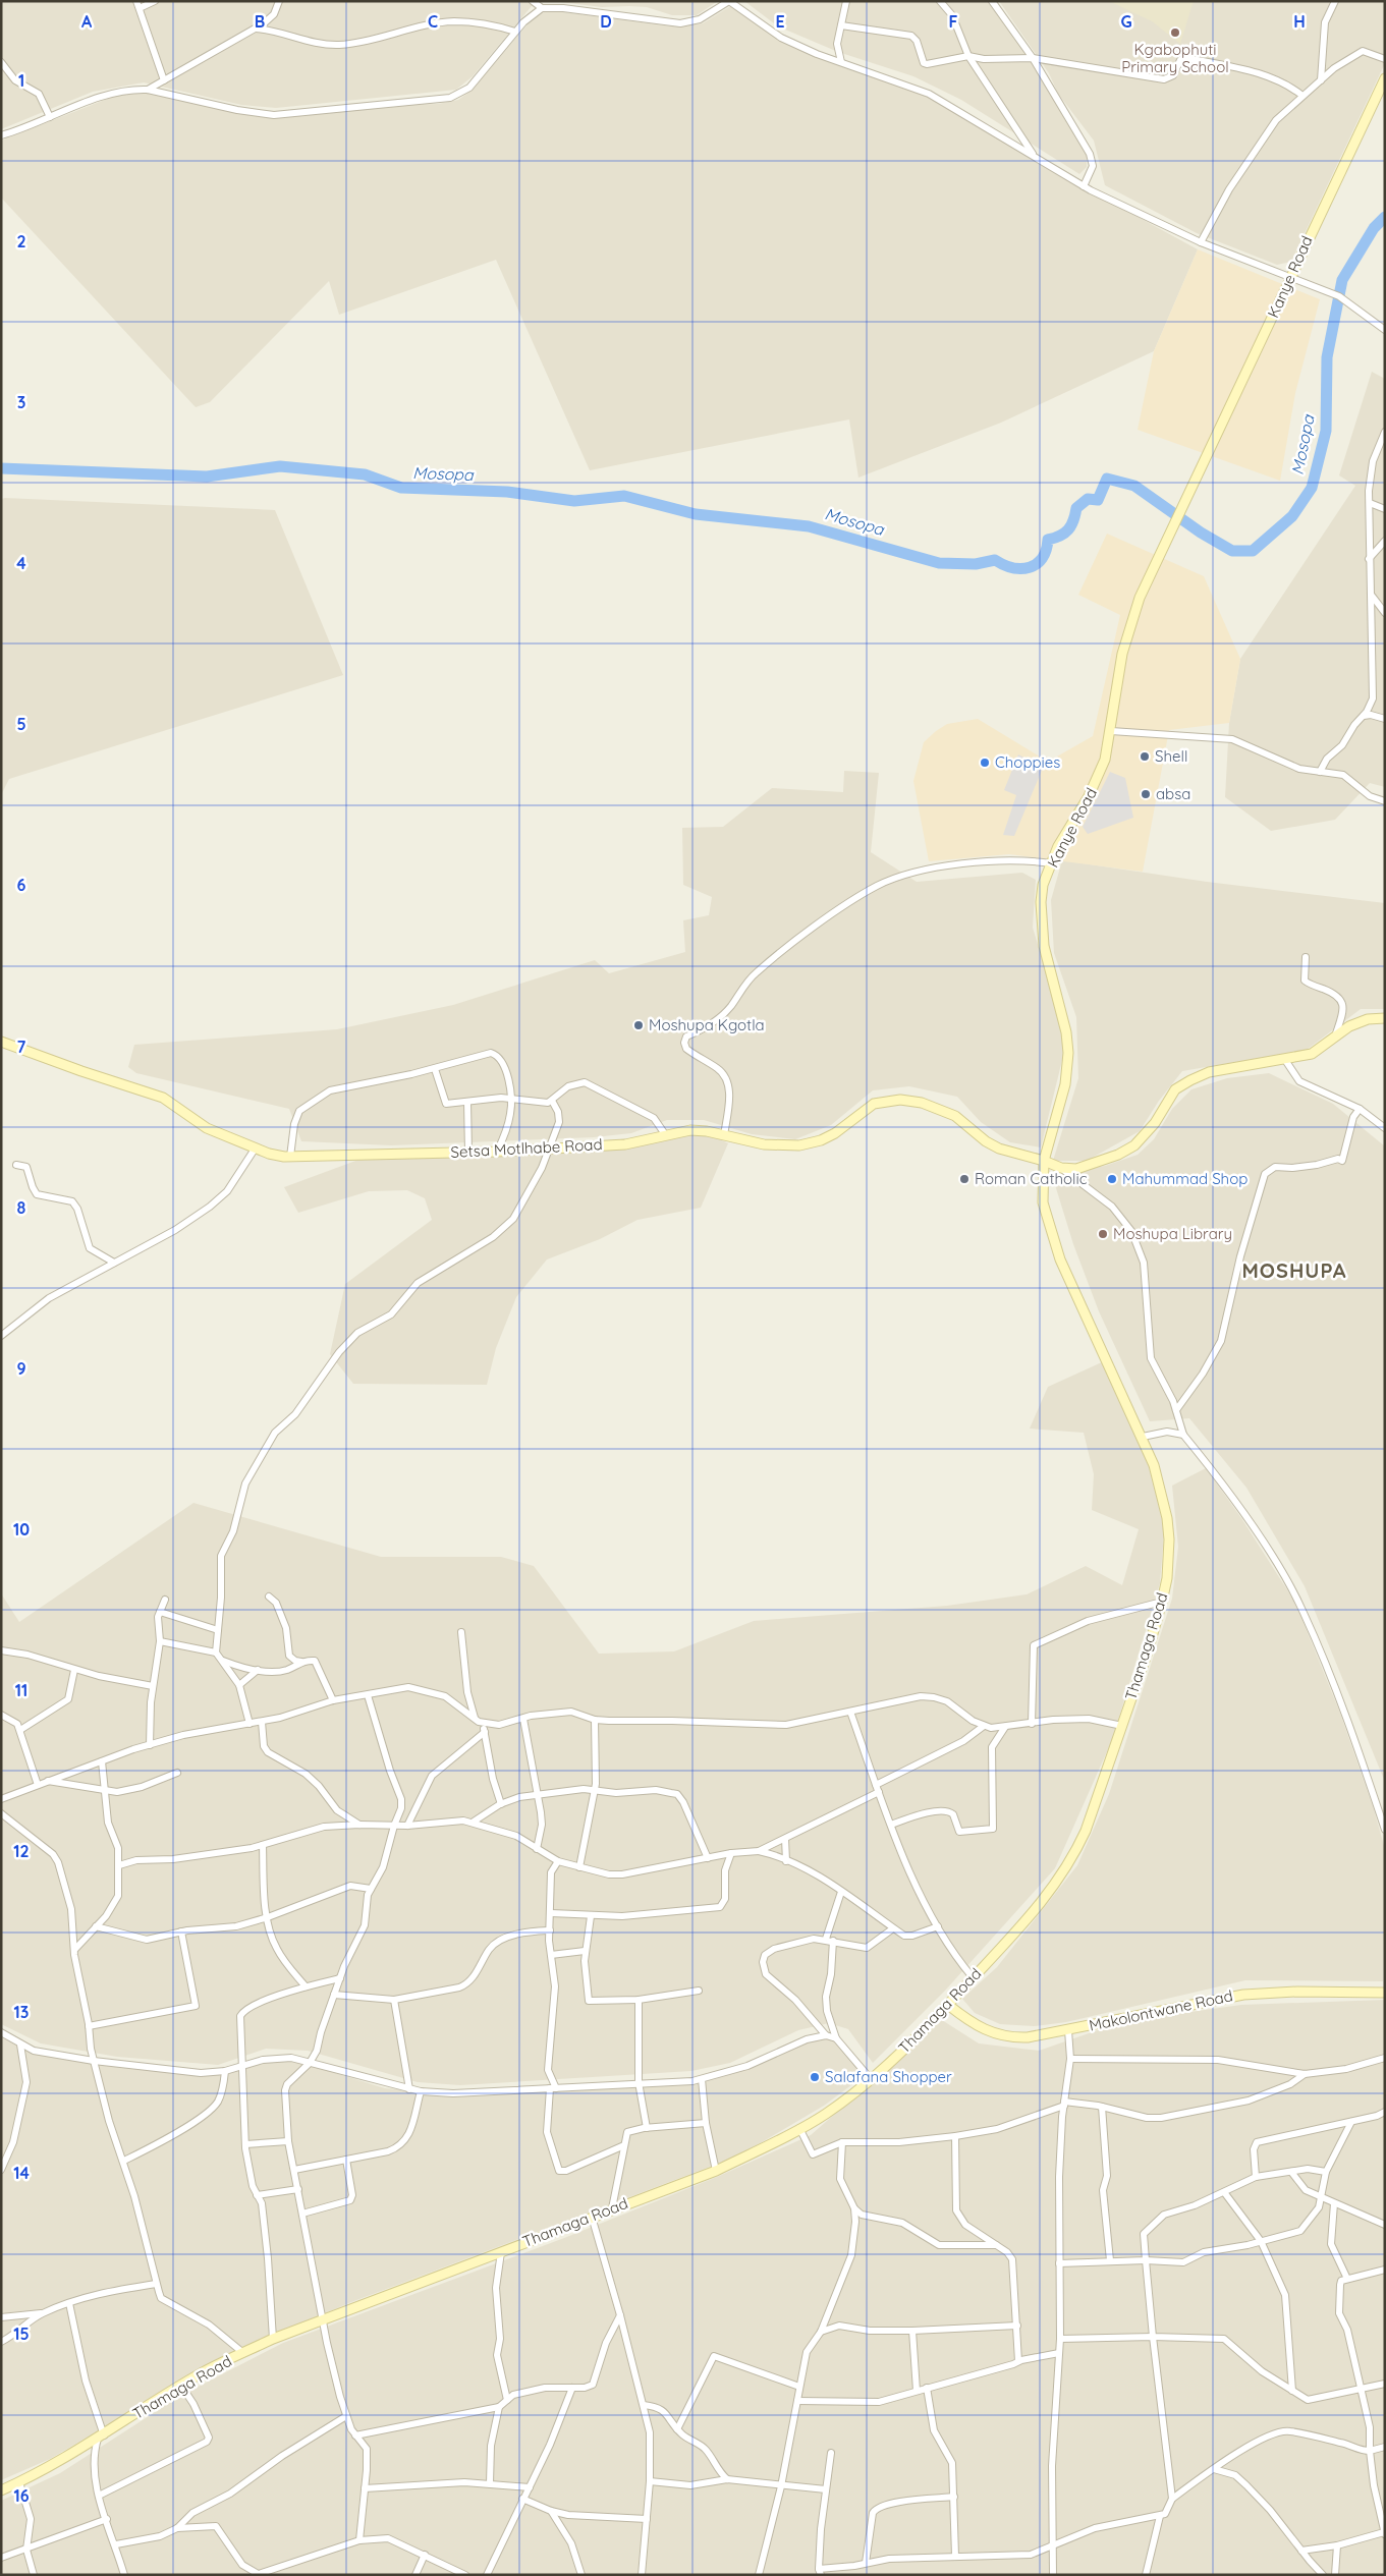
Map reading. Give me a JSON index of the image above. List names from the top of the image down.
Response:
{
  "streets": {
    "main road": [
      "Kanye Road",
      "Setsa Motlhabe Road",
      "Thamaga Road",
      "Makolontwane Road"
    ]
  },
  "crossings": [
    ["Kanye Road", "Setsa Motlhabe Road"],
    ["Kanye Road", "Thamaga Road"],
    ["Setsa Motlhabe Road", "Thamaga Road"],
    ["Thamaga Road", "Makolontwane Road"]
  ],
  "districts": ["MOSHUPA"],
  "water": ["Mosopa"],
  "places": [
    "Kgabophuti Primary School",
    "Shell",
    "Choppies",
    "absa",
    "Moshupa Kgotla",
    "Roman Catholic",
    "Mahummad Shop",
    "Moshupa Library",
    "Salafana Shopper"
  ],
  "grid": {
    "columns": [
      "A",
      "B",
      "C",
      "D",
      "E",
      "F",
      "G",
      "H"
    ],
    "rows": [
      "1",
      "2",
      "3",
      "4",
      "5",
      "6",
      "7",
      "8",
      "9",
      "10",
      "11",
      "12",
      "13",
      "14",
      "15",
      "16"
    ]
  }
}
